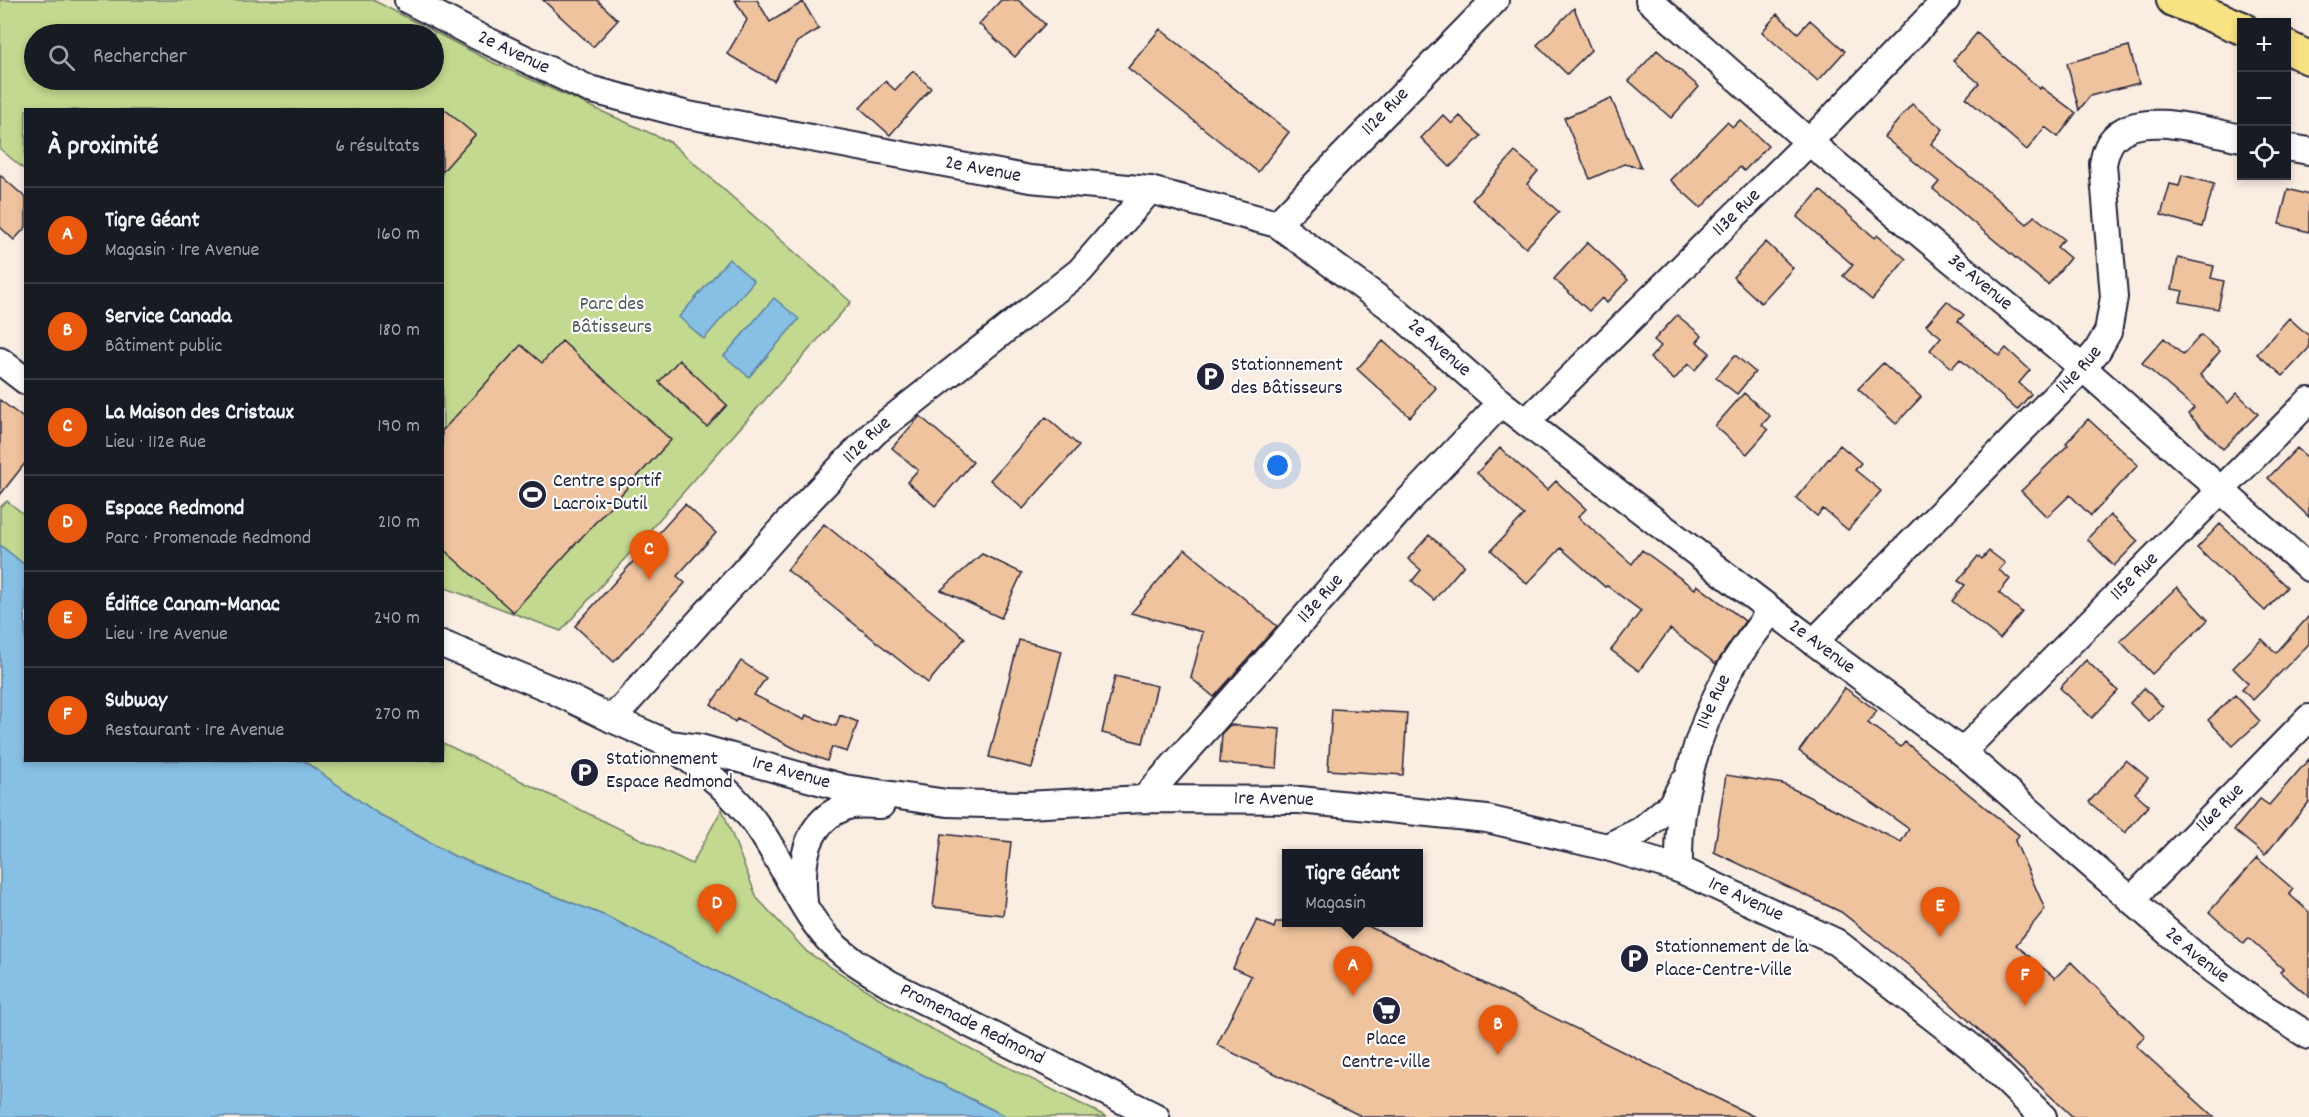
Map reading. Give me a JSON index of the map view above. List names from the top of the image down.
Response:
{
  "streets": {
    "street": [
      "2e Avenue",
      "112e Rue",
      "113e Rue",
      "3e Avenue",
      "114e Rue",
      "115e Rue",
      "1re Avenue",
      "116e Rue",
      "Promenade Redmond"
    ]
  },
  "crossings": [
    ["2e Avenue", "112e Rue"],
    ["2e Avenue", "113e Rue"],
    ["2e Avenue", "114e Rue"],
    ["2e Avenue", "115e Rue"],
    ["2e Avenue", "116e Rue"],
    ["112e Rue", "1re Avenue"],
    ["113e Rue", "3e Avenue"],
    ["113e Rue", "1re Avenue"],
    ["3e Avenue", "114e Rue"],
    ["3e Avenue", "115e Rue"],
    ["114e Rue", "1re Avenue"],
    ["1re Avenue", "Promenade Redmond"]
  ],
  "parks": ["Parc des Bâtisseurs"],
  "places": {
    "parking": ["Stationnement des Bâtisseurs", "Stationnement Espace Redmond", "Stationnement de la Place-Centre-Ville"],
    "sports": ["Centre sportif Lacroix-Dutil"],
    "supermarket": ["Place Centre-ville"]
  },
  "page": {
    "map_buttons": ["+", "−"],
    "search": "Rechercher",
    "heading": ["À proximité", "6 résultats"],
    "list": [
      {
        "mark": "A",
        "name": "Tigre Géant",
        "note": "Magasin · 1re Avenue",
        "value": "160 m"
      },
      {
        "mark": "B",
        "name": "Service Canada",
        "note": "Bâtiment public",
        "value": "180 m"
      },
      {
        "mark": "C",
        "name": "La Maison des Cristaux",
        "note": "Lieu · 112e Rue",
        "value": "190 m"
      },
      {
        "mark": "D",
        "name": "Espace Redmond",
        "note": "Parc · Promenade Redmond",
        "value": "210 m"
      },
      {
        "mark": "E",
        "name": "Édifice Canam-Manac",
        "note": "Lieu · 1re Avenue",
        "value": "240 m"
      },
      {
        "mark": "F",
        "name": "Subway",
        "note": "Restaurant · 1re Avenue",
        "value": "270 m"
      }
    ],
    "pins": [
      "C",
      "D",
      "E",
      "A",
      "F",
      "B"
    ],
    "popup": ["Tigre Géant", "Magasin"]
  }
}
